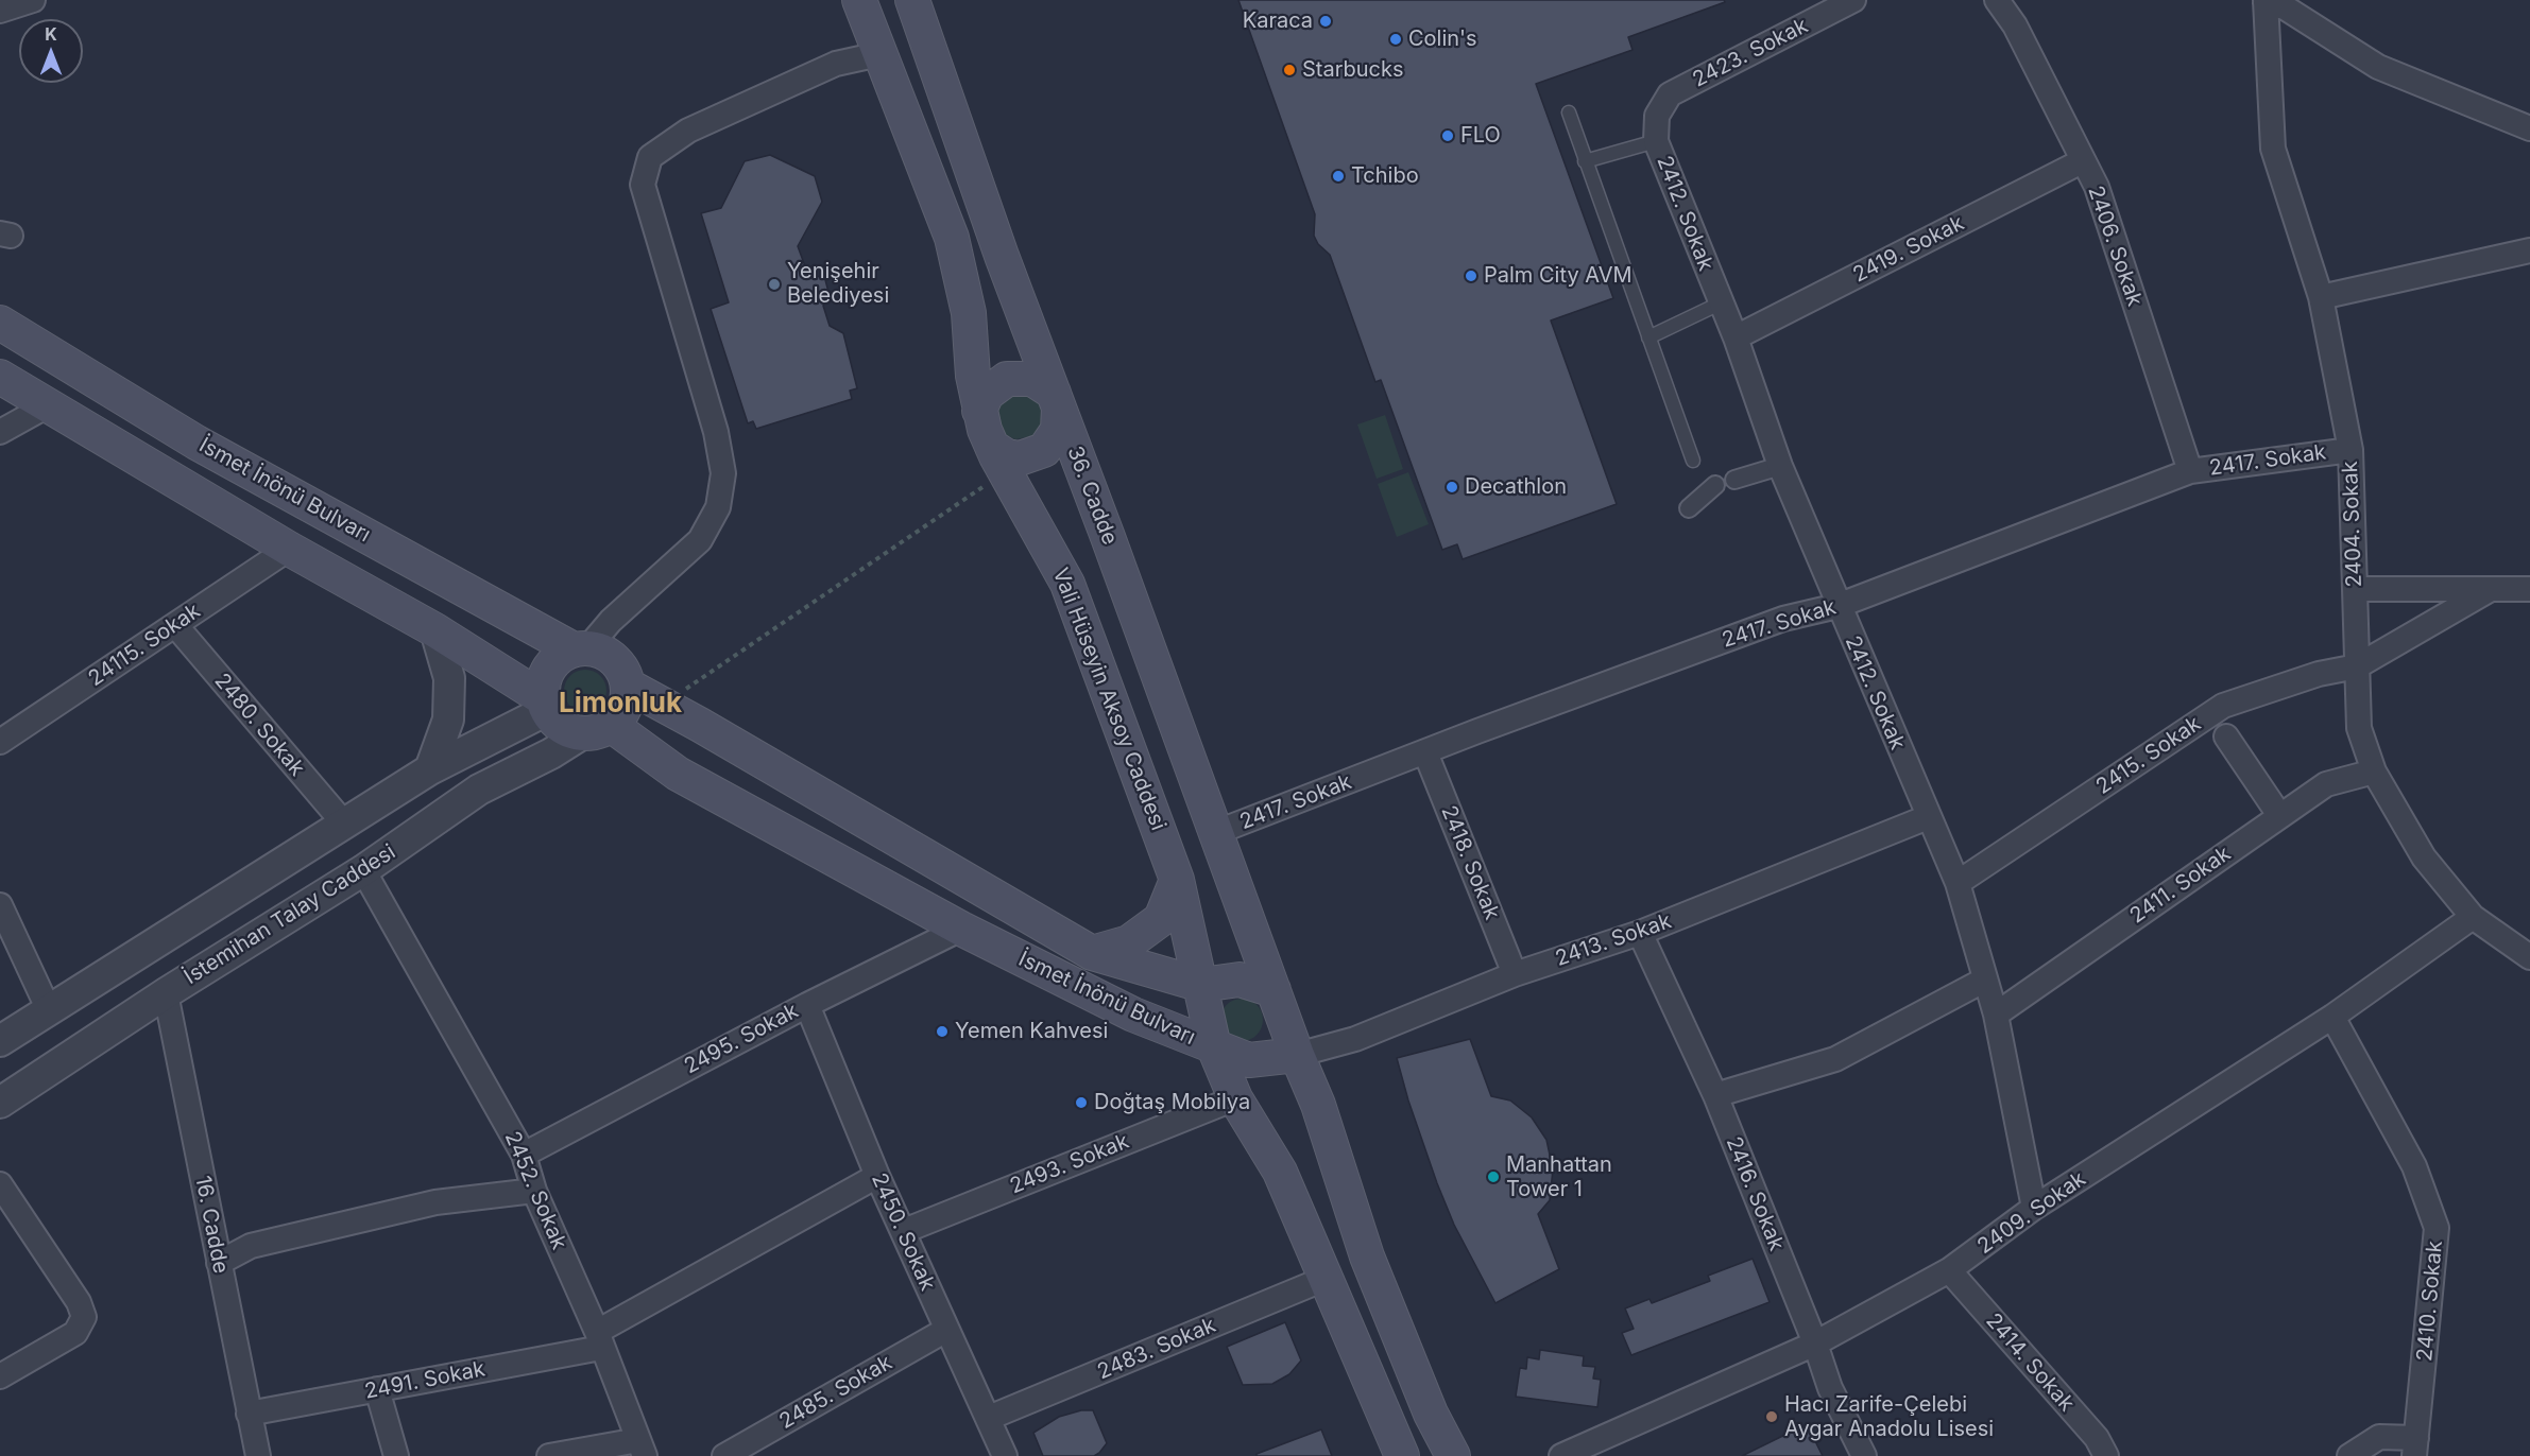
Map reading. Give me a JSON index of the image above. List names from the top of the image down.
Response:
{
  "streets": {
    "main road": ["İsmet İnönü Bulvarı", "36. Cadde", "Vali Hüseyin Aksoy Caddesi"],
    "street": [
      "2423. Sokak",
      "2412. Sokak",
      "2406. Sokak",
      "2419. Sokak",
      "2417. Sokak",
      "2404. Sokak",
      "24115. Sokak",
      "2480. Sokak",
      "2415. Sokak",
      "2418. Sokak",
      "2411. Sokak",
      "İstemihan Talay Caddesi",
      "2413. Sokak",
      "2495. Sokak",
      "2493. Sokak",
      "2452. Sokak",
      "2416. Sokak",
      "2409. Sokak",
      "16. Cadde",
      "2450. Sokak",
      "2410. Sokak",
      "2483. Sokak",
      "2414. Sokak",
      "2491. Sokak",
      "2485. Sokak"
    ]
  },
  "crossings": [
    ["2423. Sokak", "2412. Sokak"],
    ["2412. Sokak", "2419. Sokak"],
    ["2412. Sokak", "2417. Sokak"],
    ["2412. Sokak", "2415. Sokak"],
    ["2412. Sokak", "2411. Sokak"],
    ["2412. Sokak", "2413. Sokak"],
    ["2412. Sokak", "2409. Sokak"],
    ["2406. Sokak", "2419. Sokak"],
    ["2406. Sokak", "2417. Sokak"],
    ["2417. Sokak", "36. Cadde"],
    ["2417. Sokak", "2404. Sokak"],
    ["2417. Sokak", "2418. Sokak"],
    ["İsmet İnönü Bulvarı", "Vali Hüseyin Aksoy Caddesi"],
    ["İsmet İnönü Bulvarı", "İstemihan Talay Caddesi"],
    ["İsmet İnönü Bulvarı", "2495. Sokak"],
    ["İsmet İnönü Bulvarı", "2493. Sokak"],
    ["İsmet İnönü Bulvarı", "2483. Sokak"],
    ["36. Cadde", "Vali Hüseyin Aksoy Caddesi"],
    ["2404. Sokak", "2415. Sokak"],
    ["2404. Sokak", "2411. Sokak"],
    ["2404. Sokak", "2409. Sokak"],
    ["24115. Sokak", "2480. Sokak"],
    ["2418. Sokak", "2413. Sokak"],
    ["İstemihan Talay Caddesi", "2452. Sokak"],
    ["İstemihan Talay Caddesi", "16. Cadde"],
    ["2413. Sokak", "2416. Sokak"],
    ["2495. Sokak", "2452. Sokak"],
    ["2495. Sokak", "2450. Sokak"],
    ["2493. Sokak", "2450. Sokak"],
    ["2452. Sokak", "2491. Sokak"],
    ["2416. Sokak", "2409. Sokak"],
    ["2409. Sokak", "2410. Sokak"],
    ["2409. Sokak", "2414. Sokak"],
    ["16. Cadde", "2491. Sokak"],
    ["2450. Sokak", "2483. Sokak"],
    ["2450. Sokak", "2491. Sokak"],
    ["2450. Sokak", "2485. Sokak"]
  ],
  "districts": ["Limonluk"],
  "places": [
    "Karaca",
    "Colin's",
    "Starbucks",
    "FLO",
    "Tchibo",
    "Palm City AVM",
    "Yenişehir Belediyesi",
    "Decathlon",
    "Yemen Kahvesi",
    "Doğtaş Mobilya",
    "Manhattan Tower 1",
    "Hacı Zarife-Çelebi Aygar Anadolu Lisesi"
  ],
  "north": "top"
}
